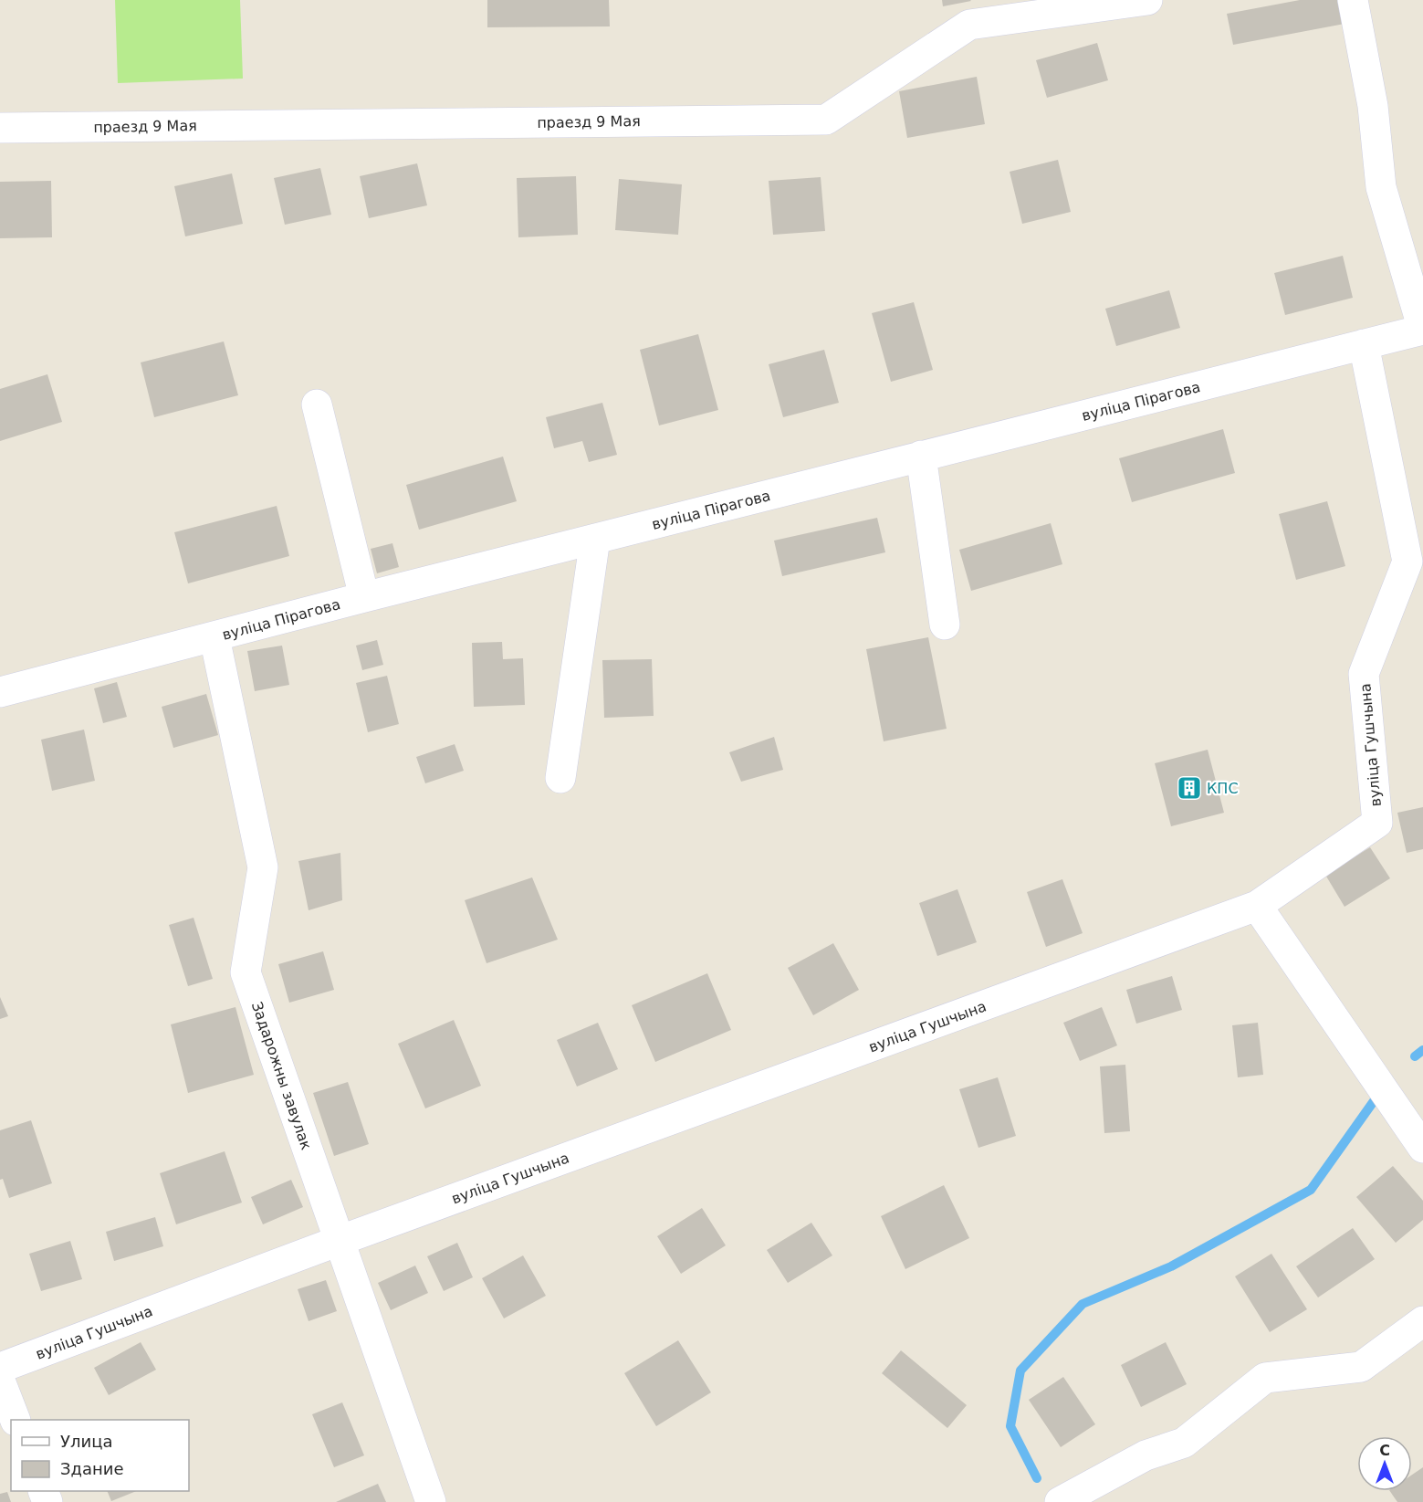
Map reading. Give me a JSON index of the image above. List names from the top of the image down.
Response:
{
  "streets": {
    "street": [
      "праезд 9 Мая",
      "вуліца Пірагова",
      "вуліца Гушчына",
      "Задарожны завулак"
    ]
  },
  "crossings": [
    ["вуліца Пірагова", "вуліца Гушчына"],
    ["вуліца Пірагова", "Задарожны завулак"],
    ["вуліца Гушчына", "Задарожны завулак"]
  ],
  "places": {
    "building": ["КПС"]
  },
  "legend": ["Улица", "Здание"],
  "north": "top"
}
